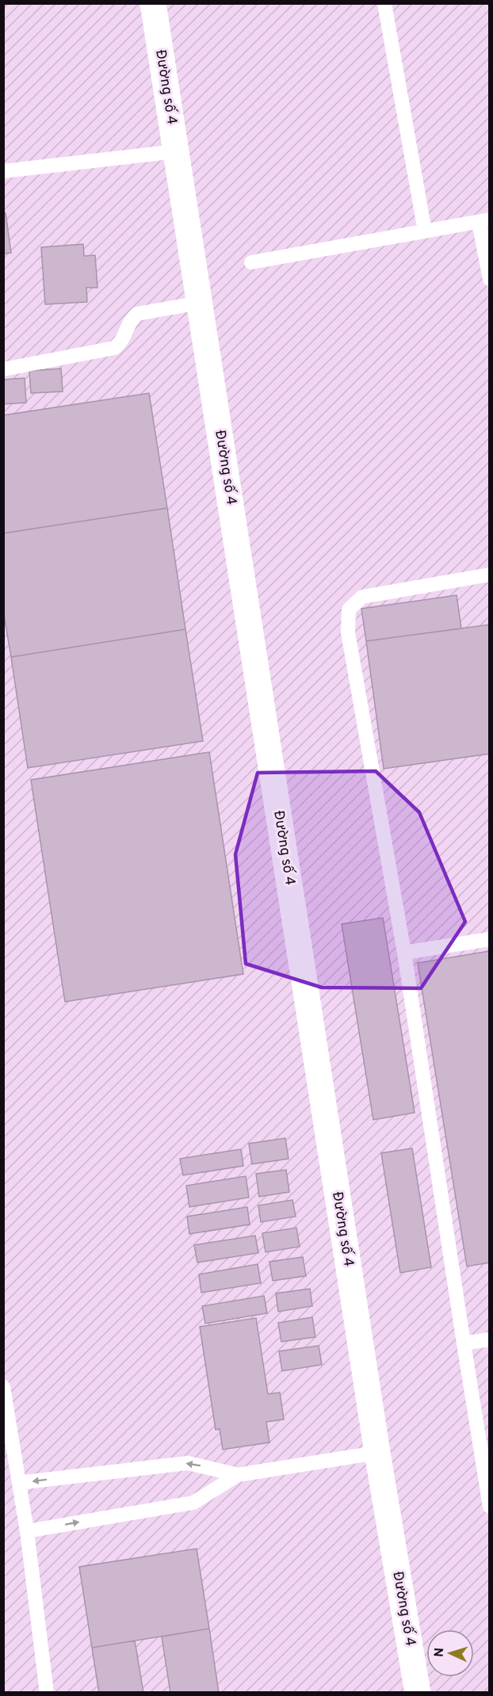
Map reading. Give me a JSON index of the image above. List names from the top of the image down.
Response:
{
  "streets": {
    "street": ["Đường số 4"]
  },
  "north": "left"
}
